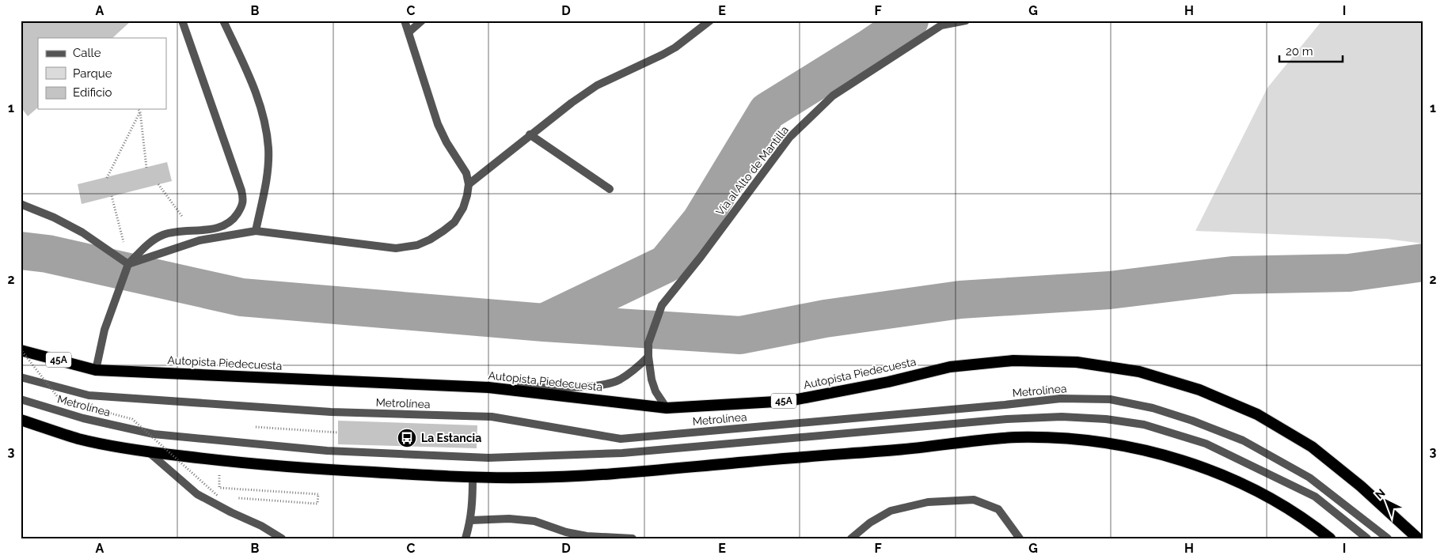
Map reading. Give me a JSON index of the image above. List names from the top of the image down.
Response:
{
  "streets": {
    "highway": ["45A", "Autopista Piedecuesta"],
    "street": ["Vía al Alto de Mantilla", "Metrolínea"]
  },
  "crossings": [
    ["Vía al Alto de Mantilla", "Autopista Piedecuesta"]
  ],
  "places": {
    "bus stop": ["La Estancia"]
  },
  "legend": ["Calle", "Parque", "Edificio"],
  "scale_bar": "20 m",
  "north": "top left",
  "grid": {
    "columns": [
      "A",
      "B",
      "C",
      "D",
      "E",
      "F",
      "G",
      "H",
      "I"
    ],
    "rows": ["1", "2", "3"]
  }
}
